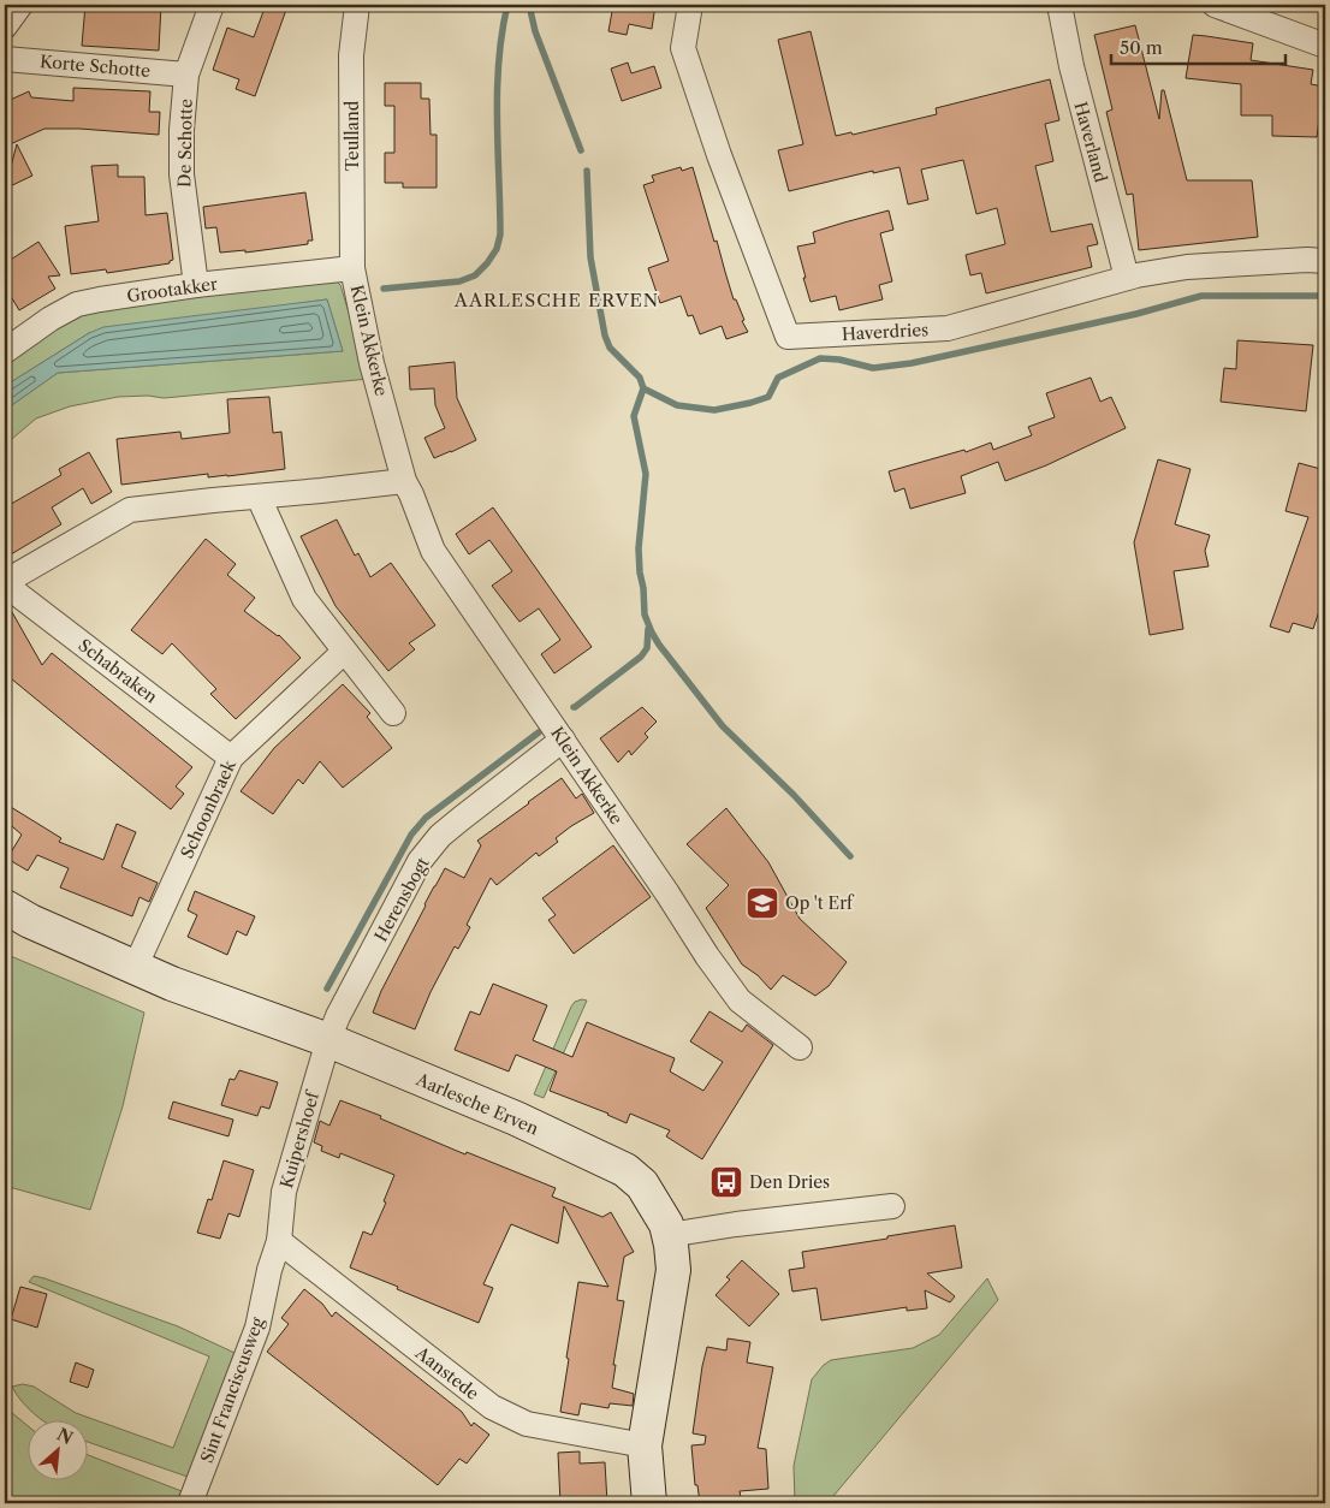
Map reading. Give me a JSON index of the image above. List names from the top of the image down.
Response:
{
  "streets": {
    "street": [
      "Korte Schotte",
      "Teulland",
      "Haverland",
      "De Schotte",
      "Grootakker",
      "Haverdries",
      "Klein Akkerke",
      "Schabraken",
      "Schoonbraek",
      "Herensbogt",
      "Aarlesche Erven",
      "Kuipershoef",
      "Aanstede",
      "Sint Franciscusweg"
    ]
  },
  "crossings": [
    ["Korte Schotte", "De Schotte"],
    ["Teulland", "Grootakker"],
    ["Teulland", "Klein Akkerke"],
    ["Haverland", "Haverdries"],
    ["De Schotte", "Grootakker"],
    ["Grootakker", "Klein Akkerke"],
    ["Klein Akkerke", "Herensbogt"],
    ["Schabraken", "Schoonbraek"],
    ["Schoonbraek", "Aarlesche Erven"],
    ["Herensbogt", "Aarlesche Erven"],
    ["Herensbogt", "Kuipershoef"],
    ["Aarlesche Erven", "Kuipershoef"],
    ["Aarlesche Erven", "Aanstede"],
    ["Kuipershoef", "Aanstede"],
    ["Kuipershoef", "Sint Franciscusweg"],
    ["Aanstede", "Sint Franciscusweg"]
  ],
  "districts": ["AARLESCHE ERVEN"],
  "places": {
    "school or university": ["Op 't Erf"],
    "bus stop": ["Den Dries"]
  },
  "scale_bar": "50 m",
  "north": "top right"
}
